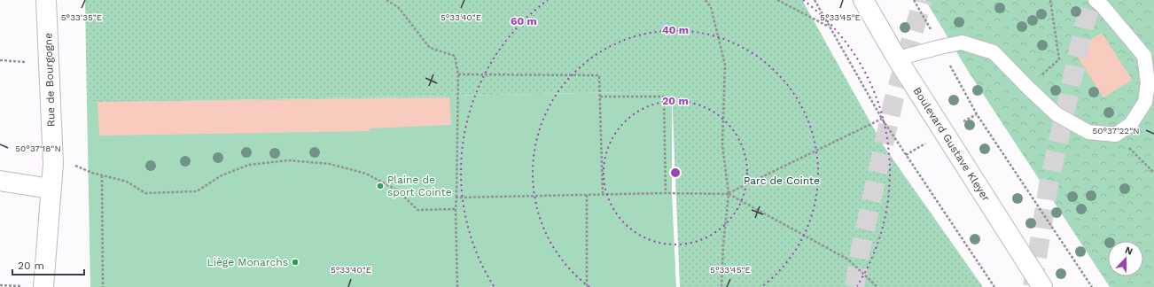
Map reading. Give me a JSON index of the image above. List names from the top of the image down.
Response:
{
  "streets": {
    "street": ["Rue de Bourgogne", "Boulevard Gustave Kleyer"]
  },
  "parks": ["Parc de Cointe"],
  "places": ["Plaine de sport Cointe", "Liège Monarchs"],
  "scale_bar": "20 m",
  "north": "top",
  "coordinates": [
    "5°33'40\"E",
    "5°33'35\"E",
    "5°33'45\"E",
    "50°37'22\"N",
    "50°37'18\"N"
  ],
  "rings": ["60 m", "40 m", "20 m"]
}
